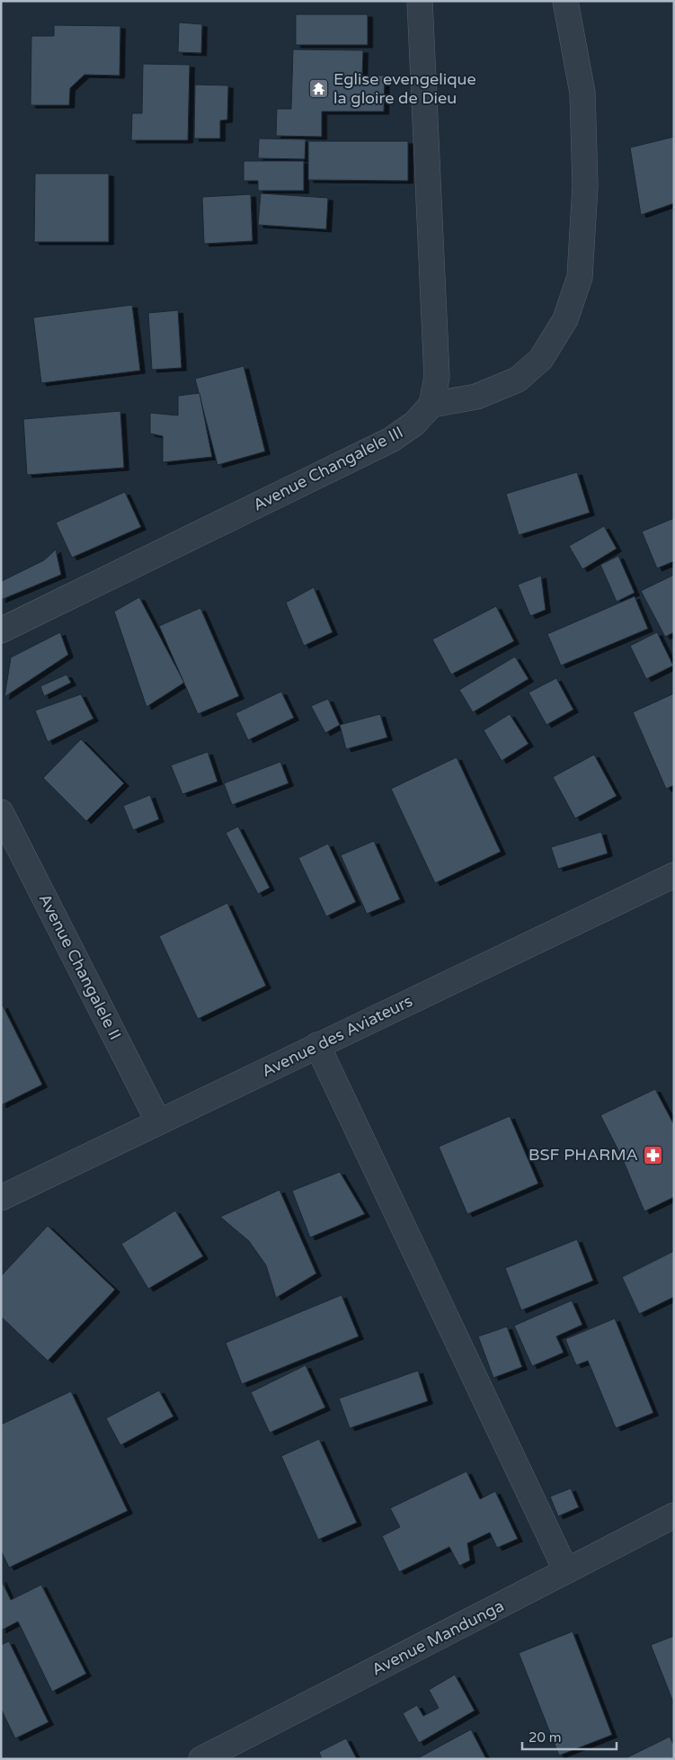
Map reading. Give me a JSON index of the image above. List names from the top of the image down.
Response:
{
  "streets": {
    "street": [
      "Avenue Changalele III",
      "Avenue Changalele II",
      "Avenue des Aviateurs",
      "Avenue Mandunga"
    ]
  },
  "crossings": [
    ["Avenue Changalele II", "Avenue des Aviateurs"]
  ],
  "places": {
    "temple": ["Eglise evengelique la gloire de Dieu"],
    "pharmacy": ["BSF PHARMA"]
  },
  "scale_bar": "20 m"
}
